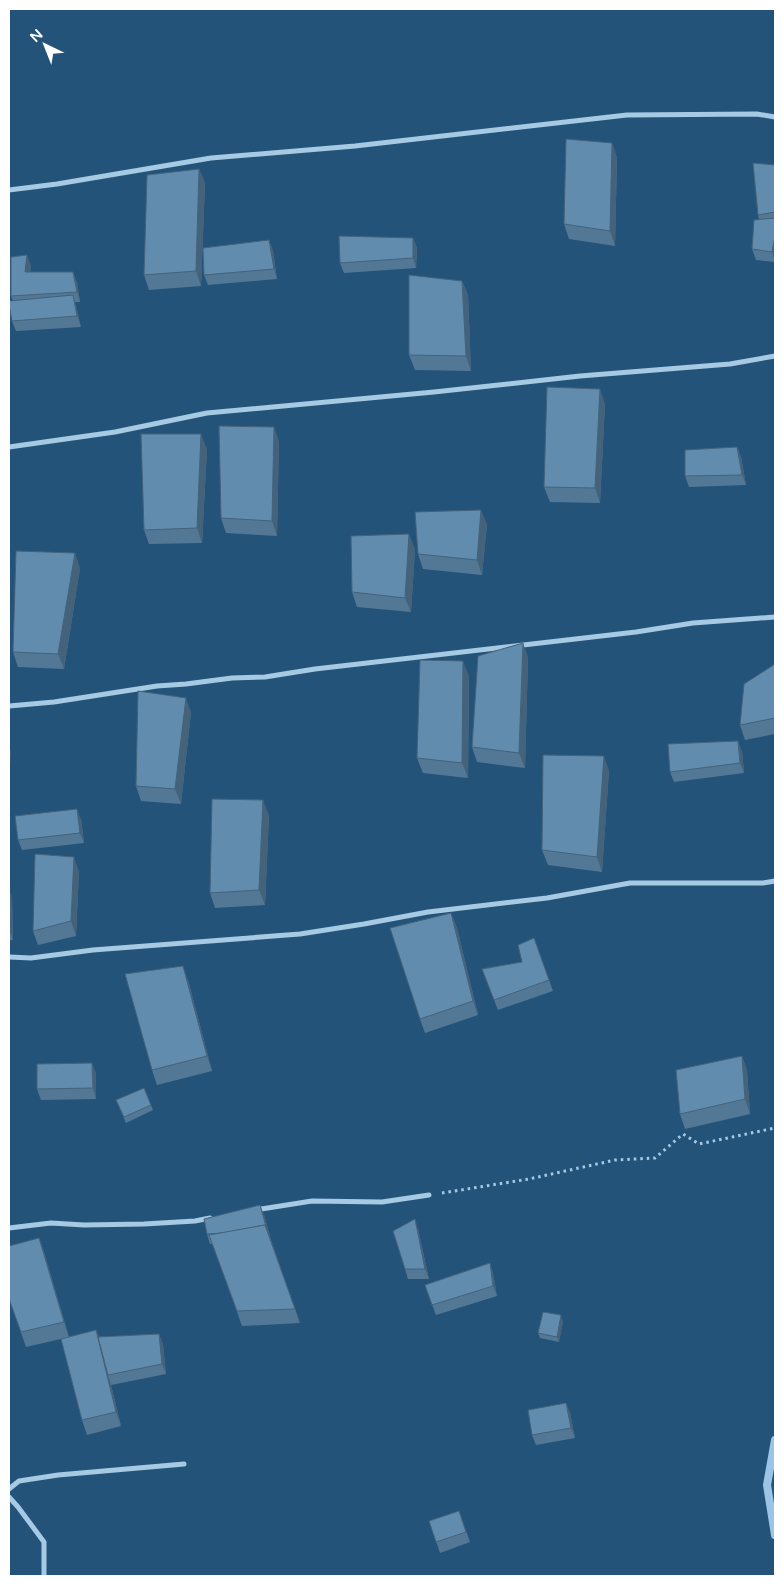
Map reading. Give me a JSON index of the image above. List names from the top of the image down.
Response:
{
  "north": "top left"
}
